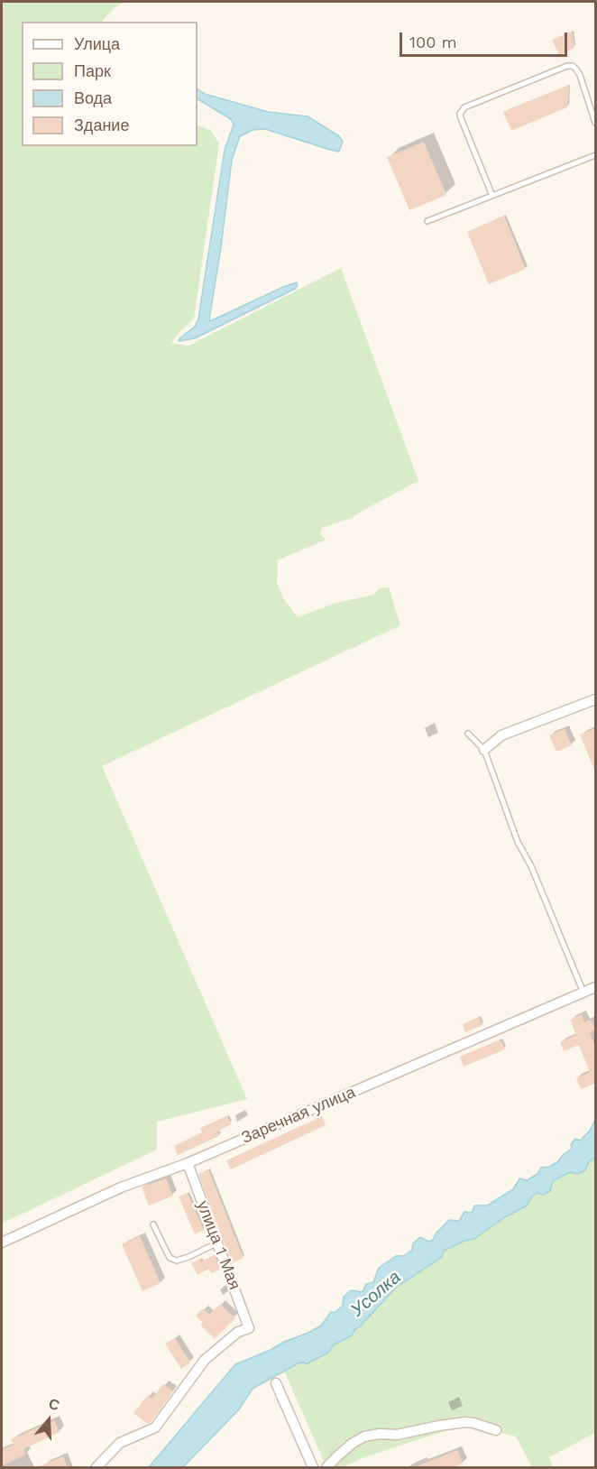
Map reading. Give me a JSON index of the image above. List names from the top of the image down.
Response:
{
  "streets": {
    "street": ["Заречная улица", "улица 1 Мая"]
  },
  "crossings": [
    ["Заречная улица", "улица 1 Мая"]
  ],
  "water": ["Усолка"],
  "legend": [
    "Улица",
    "Парк",
    "Вода",
    "Здание"
  ],
  "scale_bar": "100 m",
  "north": "top"
}
